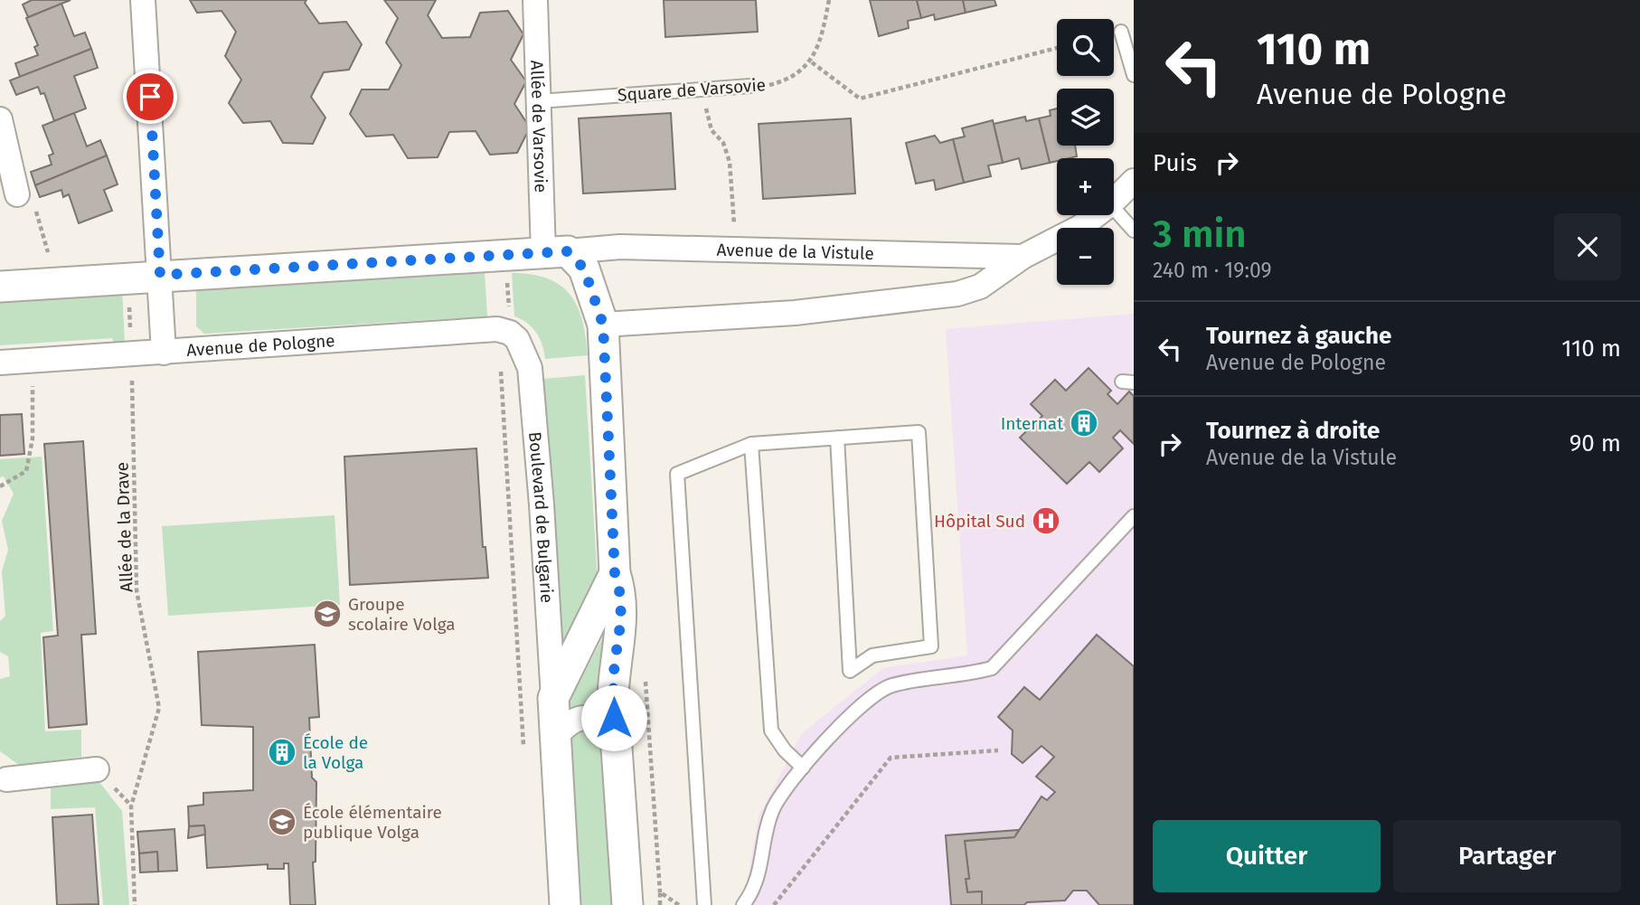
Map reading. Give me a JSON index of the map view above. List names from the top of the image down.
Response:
{
  "streets": {
    "street": [
      "Allée de Varsovie",
      "Avenue de la Vistule",
      "Avenue de Pologne",
      "Boulevard de Bulgarie"
    ],
    "lane": ["Square de Varsovie"],
    "path": ["Allée de la Drave"]
  },
  "crossings": [
    ["Square de Varsovie", "Allée de Varsovie"],
    ["Allée de Varsovie", "Avenue de la Vistule"],
    ["Avenue de Pologne", "Boulevard de Bulgarie"],
    ["Avenue de Pologne", "Allée de la Drave"]
  ],
  "places": {
    "building": ["Internat", "École de la Volga"],
    "hospital": ["Hôpital Sud"],
    "school or university": ["Groupe scolaire Volga", "École élémentaire publique Volga"]
  },
  "page": {
    "turn": ["110 m", "Avenue de Pologne"],
    "map_buttons": ["+", "−"],
    "then": "Puis",
    "heading": ["3 min", "240 m · 19:09"],
    "list": [
      {
        "name": "Tournez à gauche",
        "note": "Avenue de Pologne",
        "value": "110 m"
      },
      {
        "name": "Tournez à droite",
        "note": "Avenue de la Vistule",
        "value": "90 m"
      }
    ],
    "buttons": ["Quitter", "Partager"]
  }
}
